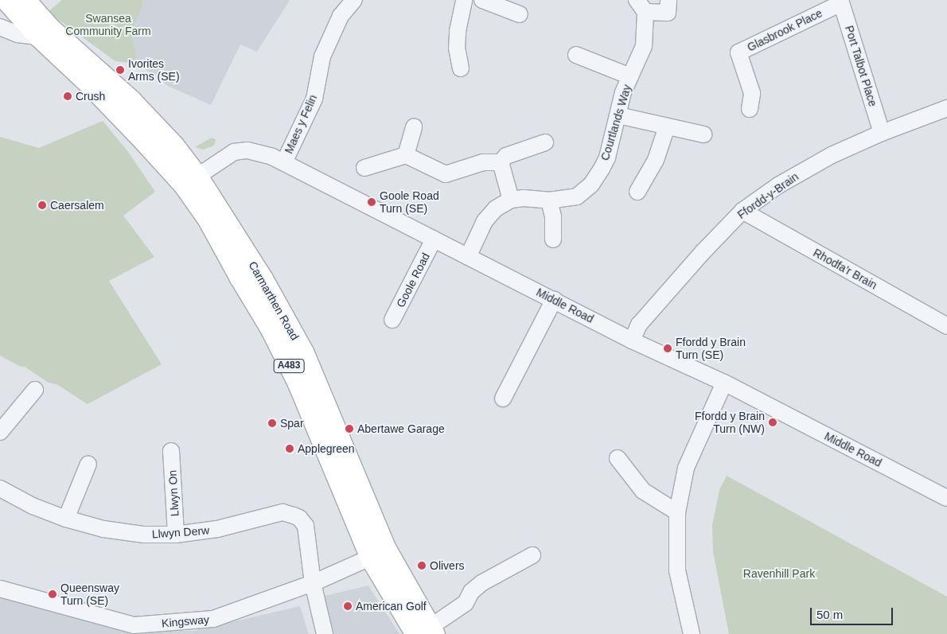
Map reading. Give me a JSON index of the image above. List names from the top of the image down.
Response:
{
  "streets": {
    "main road": ["Carmarthen Road", "A483"],
    "street": [
      "Glasbrook Place",
      "Port Talbot Place",
      "Courtlands Way",
      "Maes y Felin",
      "Ffordd-y-Brain",
      "Rhodfa'r Brain",
      "Goole Road",
      "Middle Road",
      "Llwyn On",
      "Llwyn Derw",
      "Kingsway"
    ]
  },
  "crossings": [
    ["Glasbrook Place", "Port Talbot Place"],
    ["Port Talbot Place", "Ffordd-y-Brain"],
    ["Courtlands Way", "Middle Road"],
    ["Maes y Felin", "Middle Road"],
    ["Ffordd-y-Brain", "Rhodfa'r Brain"],
    ["Ffordd-y-Brain", "Middle Road"],
    ["Goole Road", "Middle Road"],
    ["Carmarthen Road", "Middle Road"],
    ["Carmarthen Road", "A483"],
    ["Carmarthen Road", "Kingsway"],
    ["Llwyn On", "Llwyn Derw"],
    ["Llwyn Derw", "Kingsway"]
  ],
  "parks": ["Swansea Community Farm", "Ravenhill Park"],
  "places": [
    "Ivorites Arms (SE)",
    "Crush",
    "Goole Road Turn (SE)",
    "Caersalem",
    "Ffordd y Brain Turn (SE)",
    "Ffordd y Brain Turn (NW)",
    "Spar",
    "Abertawe Garage",
    "Applegreen",
    "Olivers",
    "Queensway Turn (SE)",
    "American Golf"
  ],
  "scale_bar": "50 m"
}
